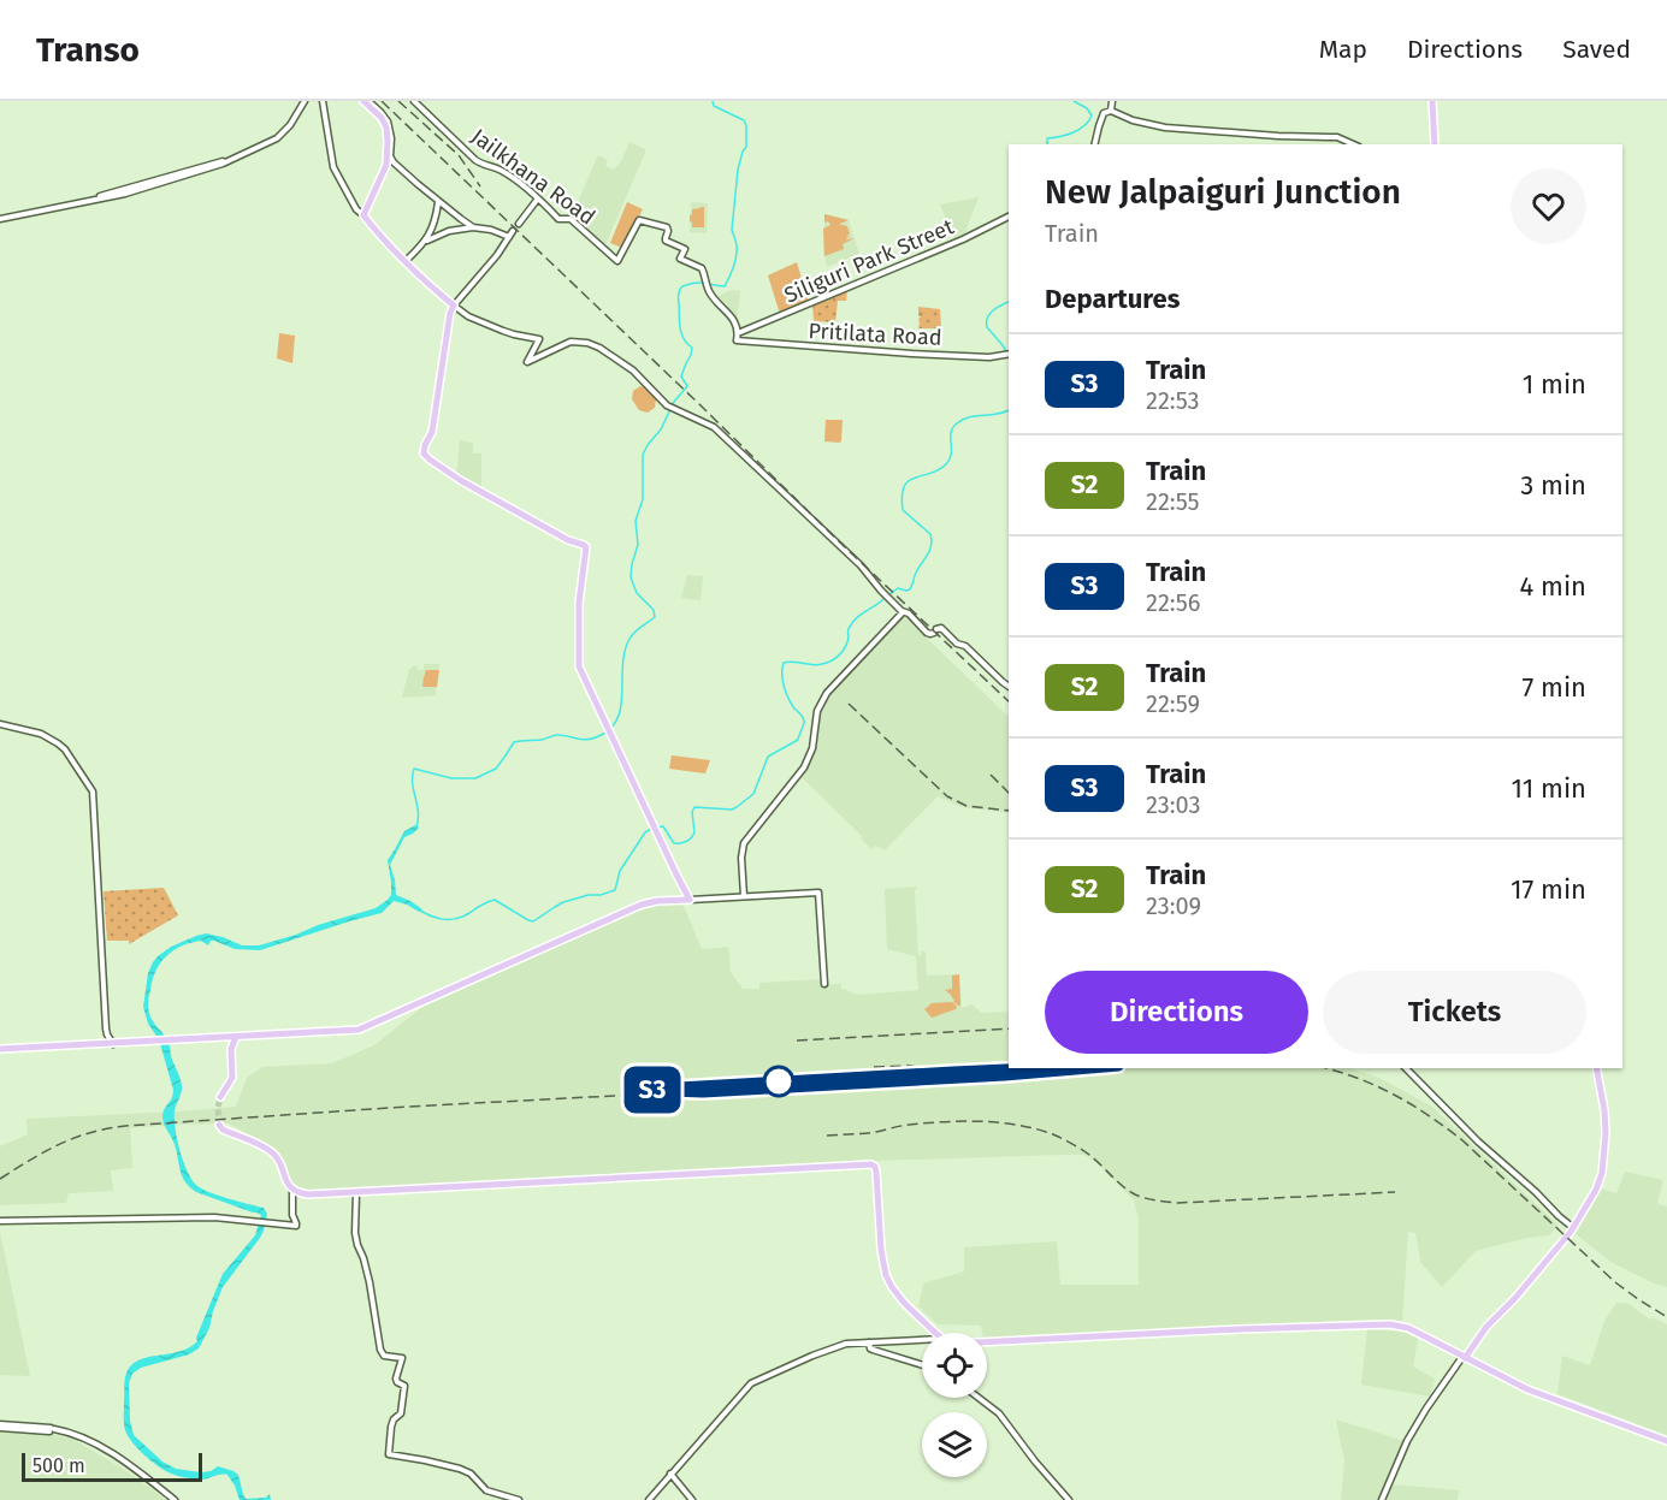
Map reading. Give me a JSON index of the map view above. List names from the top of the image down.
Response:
{
  "streets": {
    "street": ["Jailkhana Road", "Siliguri Park Street", "Pritilata Road"]
  },
  "crossings": [
    ["Jailkhana Road", "Siliguri Park Street"],
    ["Jailkhana Road", "Pritilata Road"],
    ["Siliguri Park Street", "Pritilata Road"]
  ],
  "scale_bar": "500 m",
  "page": {
    "header": "Transo",
    "nav": ["Map", "Directions", "Saved"],
    "on_map": "S3",
    "heading": [
      ["New Jalpaiguri Junction", "Train"],
      "Departures"
    ],
    "list": [
      {
        "mark": "S3",
        "name": "Train",
        "note": "22:53",
        "value": "1 min"
      },
      {
        "mark": "S2",
        "name": "Train",
        "note": "22:55",
        "value": "3 min"
      },
      {
        "mark": "S3",
        "name": "Train",
        "note": "22:56",
        "value": "4 min"
      },
      {
        "mark": "S2",
        "name": "Train",
        "note": "22:59",
        "value": "7 min"
      },
      {
        "mark": "S3",
        "name": "Train",
        "note": "23:03",
        "value": "11 min"
      },
      {
        "mark": "S2",
        "name": "Train",
        "note": "23:09",
        "value": "17 min"
      }
    ],
    "buttons": ["Directions", "Tickets"],
    "scale": "500 m"
  }
}
